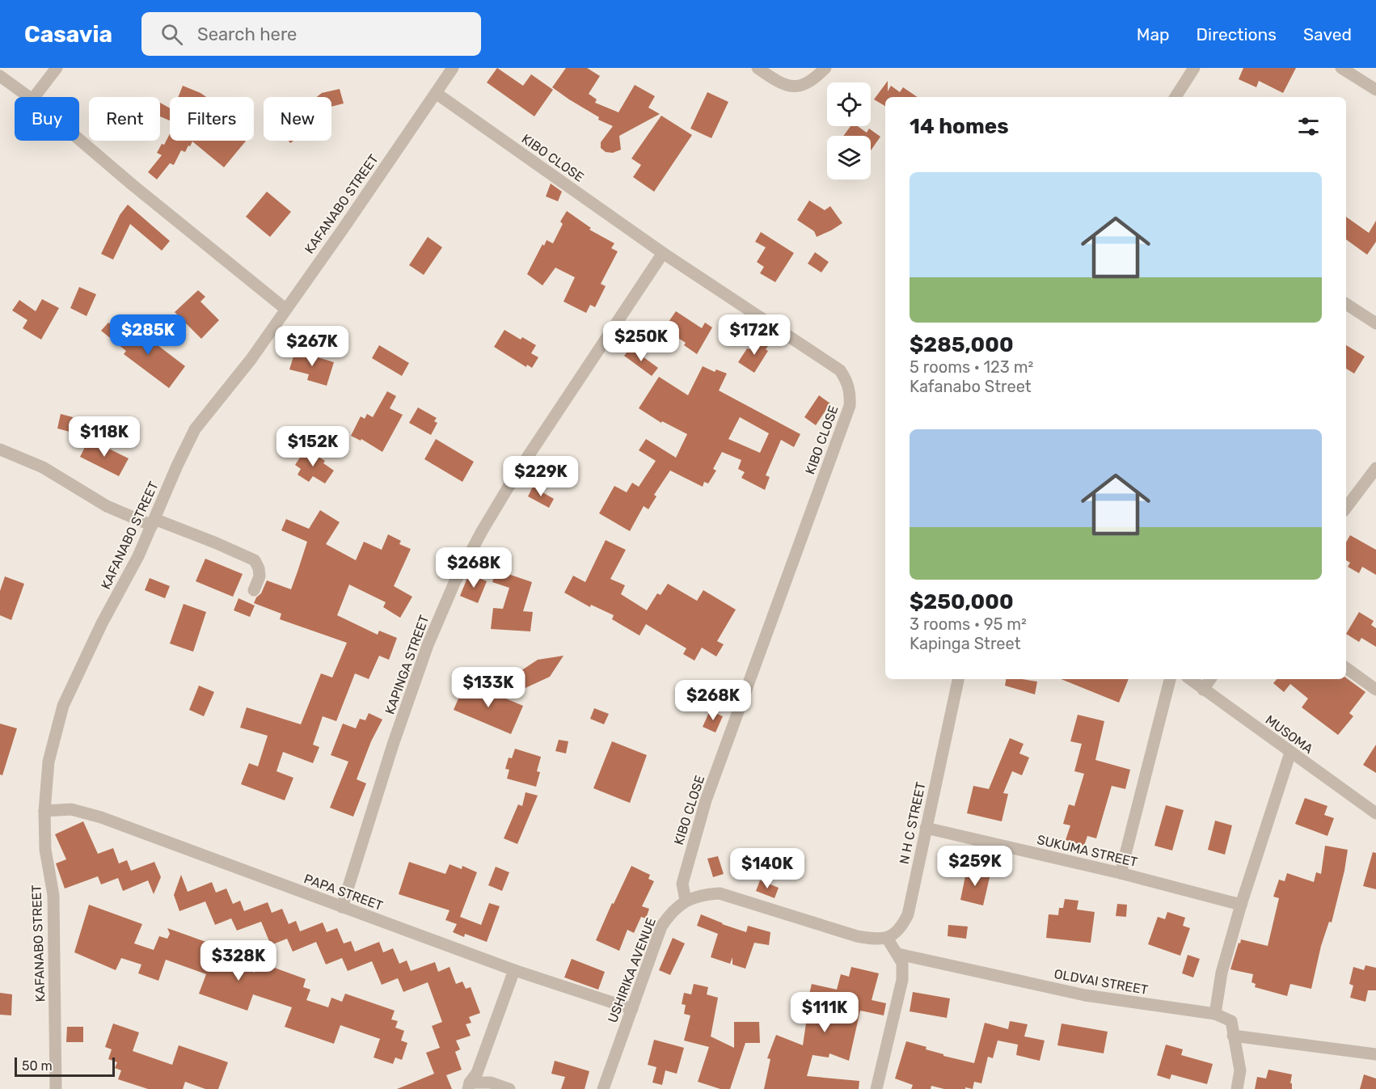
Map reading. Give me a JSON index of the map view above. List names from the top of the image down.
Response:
{
  "streets": {
    "street": [
      "KIBO CLOSE",
      "KAFANABO STREET",
      "KAPINGA STREET",
      "MUSOMA",
      "N H C STREET",
      "SUKUMA STREET",
      "PAPA STREET",
      "USHIRIKA AVENUE",
      "OLDVAI STREET"
    ]
  },
  "crossings": [
    ["KIBO CLOSE", "KAFANABO STREET"],
    ["KIBO CLOSE", "KAPINGA STREET"],
    ["KIBO CLOSE", "USHIRIKA AVENUE"],
    ["KAFANABO STREET", "PAPA STREET"],
    ["KAPINGA STREET", "PAPA STREET"],
    ["N H C STREET", "SUKUMA STREET"],
    ["N H C STREET", "USHIRIKA AVENUE"],
    ["PAPA STREET", "USHIRIKA AVENUE"]
  ],
  "scale_bar": "50 m",
  "page": {
    "header": "Casavia",
    "search": "Search here",
    "nav": ["Map", "Directions", "Saved"],
    "chip": [
      "Buy",
      "Rent",
      "Filters",
      "New"
    ],
    "heading": "14 homes",
    "list": [
      {
        "name": "$285,000",
        "note": "5 rooms · 123 m² · Kafanabo Street"
      },
      {
        "name": "$250,000",
        "note": "3 rooms · 95 m² · Kapinga Street"
      }
    ],
    "price": [
      "$285K",
      "$172K",
      "$250K",
      "$267K",
      "$118K",
      "$152K",
      "$229K",
      "$268K",
      "$133K",
      "$268K",
      "$259K",
      "$140K",
      "$328K",
      "$111K"
    ],
    "scale": "50 m"
  }
}
